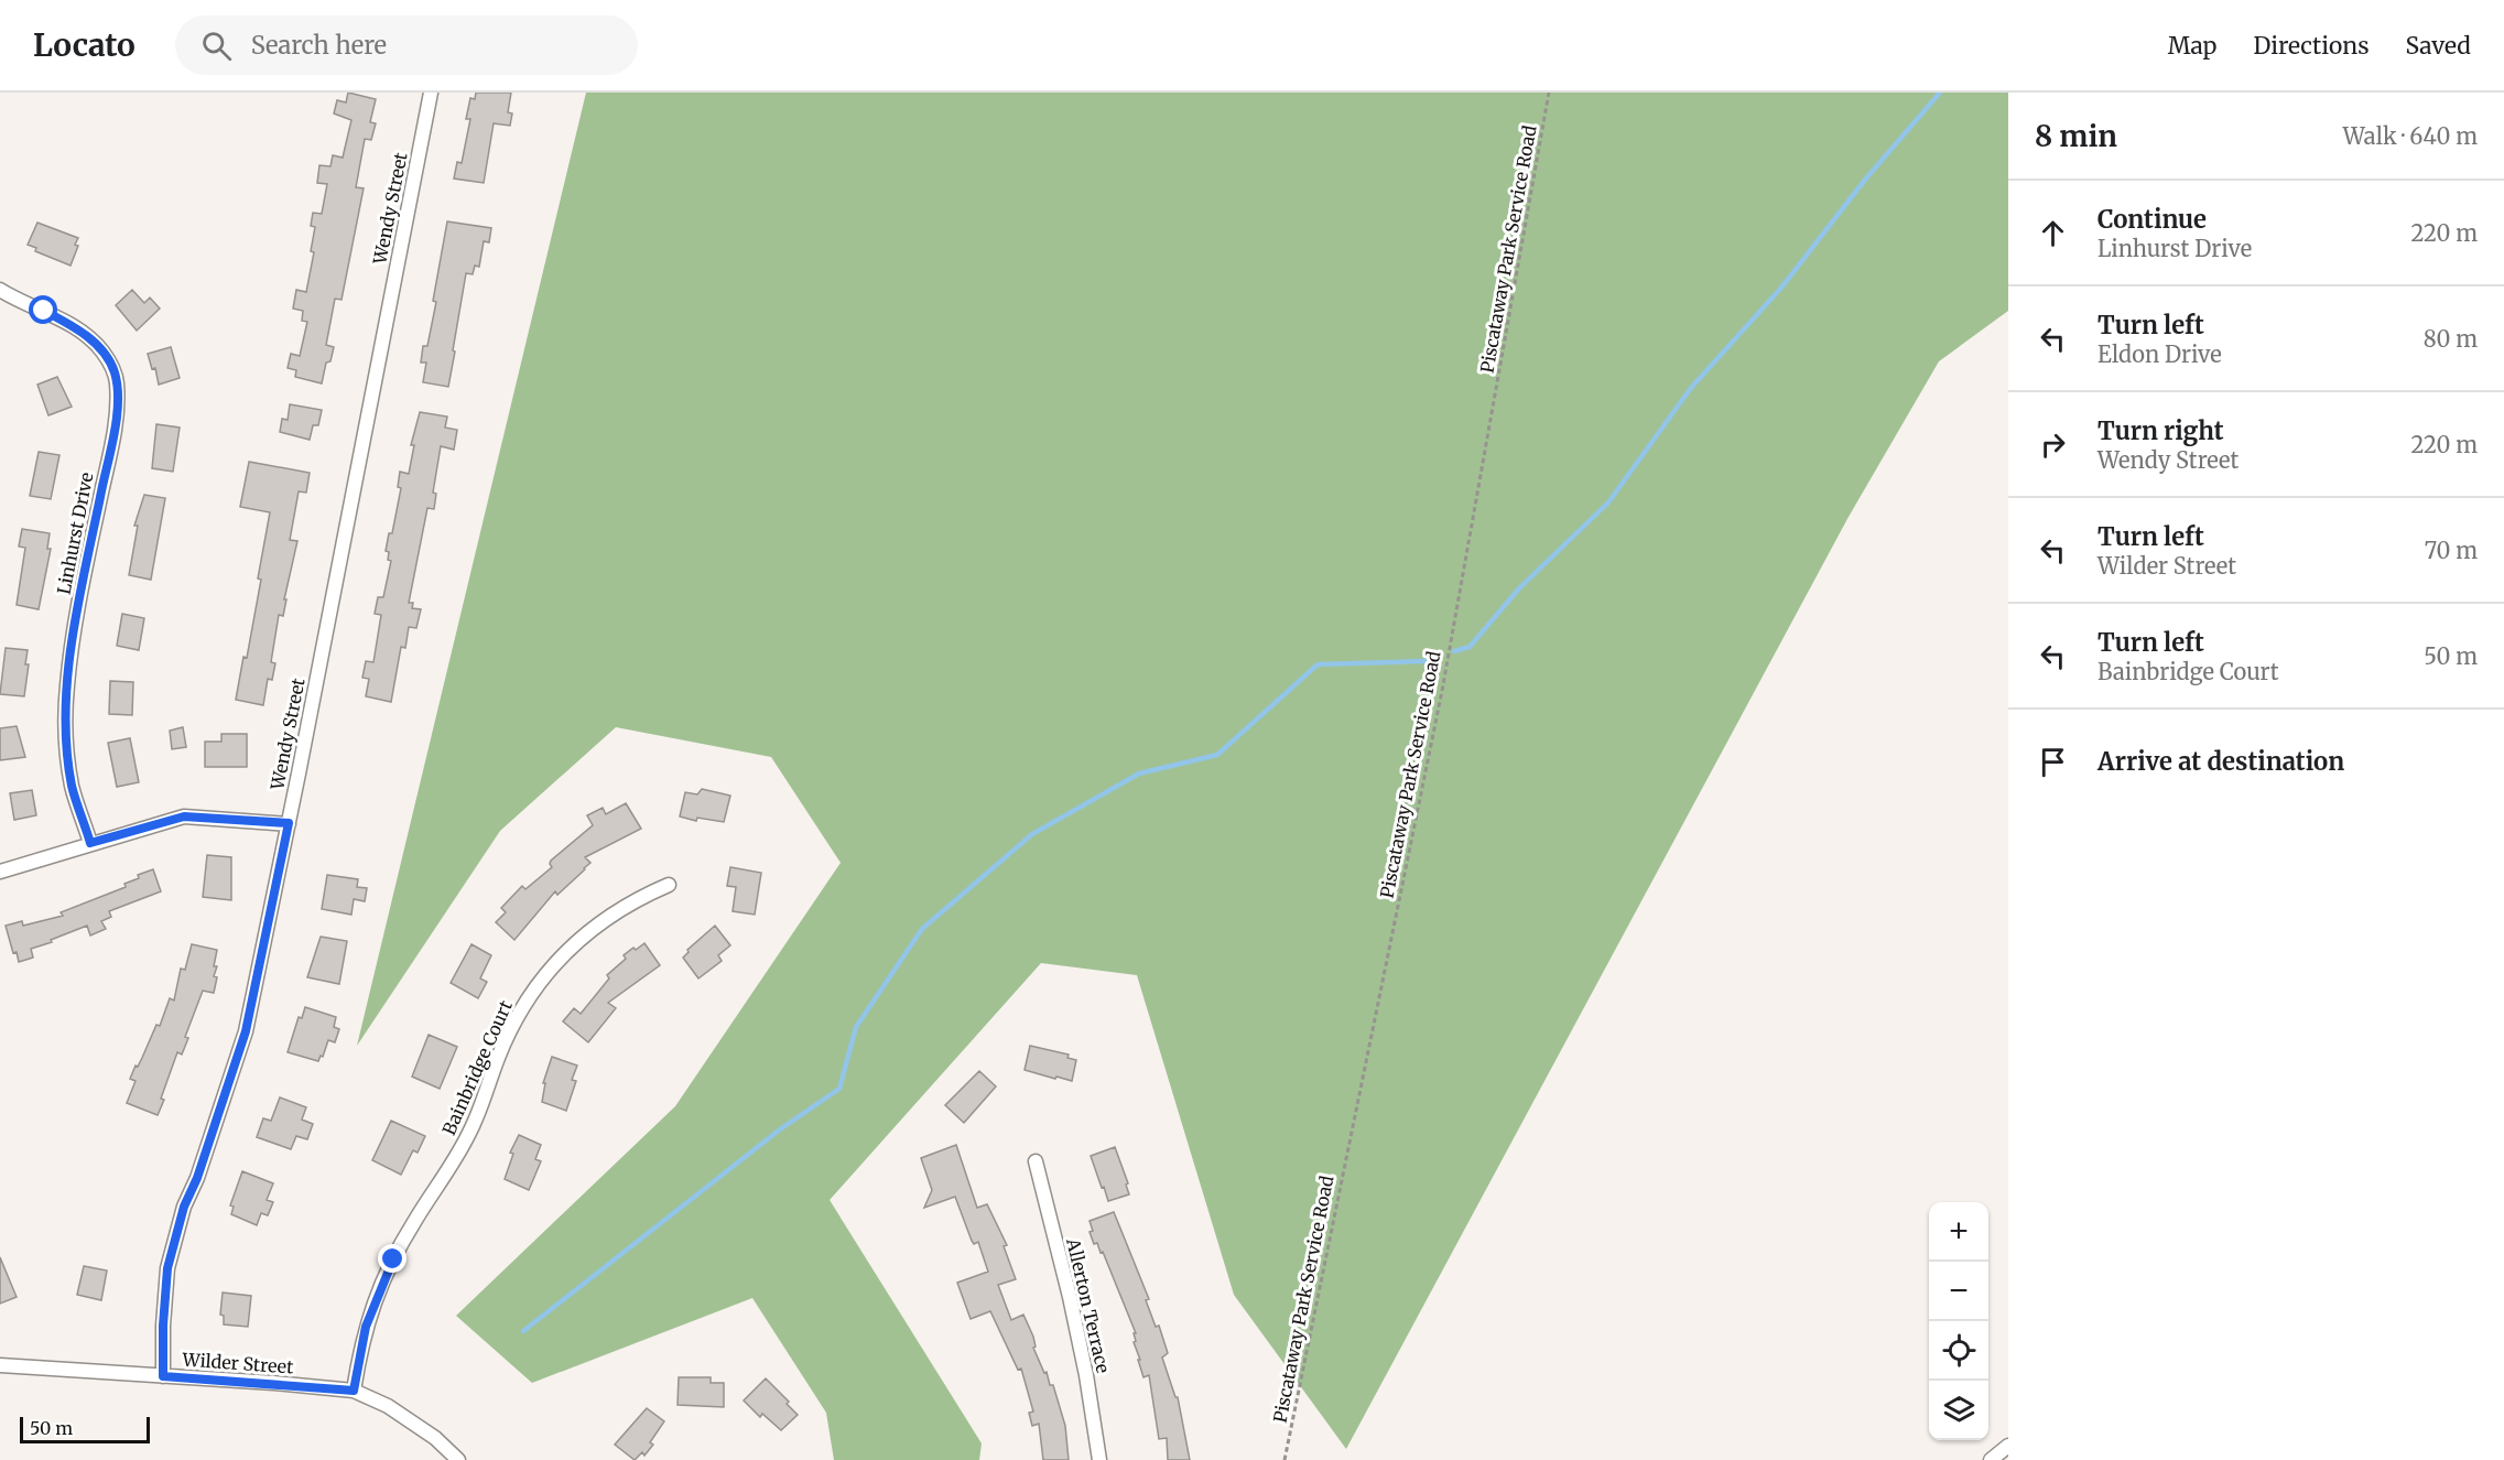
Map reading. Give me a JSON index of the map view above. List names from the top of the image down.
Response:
{
  "streets": {
    "street": [
      "Wendy Street",
      "Linhurst Drive",
      "Bainbridge Court",
      "Allerton Terrace",
      "Wilder Street"
    ],
    "path": ["Piscataway Park Service Road"]
  },
  "crossings": [
    ["Wendy Street", "Wilder Street"],
    ["Bainbridge Court", "Wilder Street"]
  ],
  "scale_bar": "50 m",
  "page": {
    "header": "Locato",
    "search": "Search here",
    "nav": ["Map", "Directions", "Saved"],
    "heading": ["8 min", "Walk · 640 m"],
    "list": [
      ["Continue", "Linhurst Drive", "220 m"],
      ["Turn left", "Eldon Drive", "80 m"],
      ["Turn right", "Wendy Street", "220 m"],
      ["Turn left", "Wilder Street", "70 m"],
      ["Turn left", "Bainbridge Court", "50 m"],
      "Arrive at destination"
    ],
    "map_buttons": ["+", "−"],
    "scale": "50 m"
  }
}
